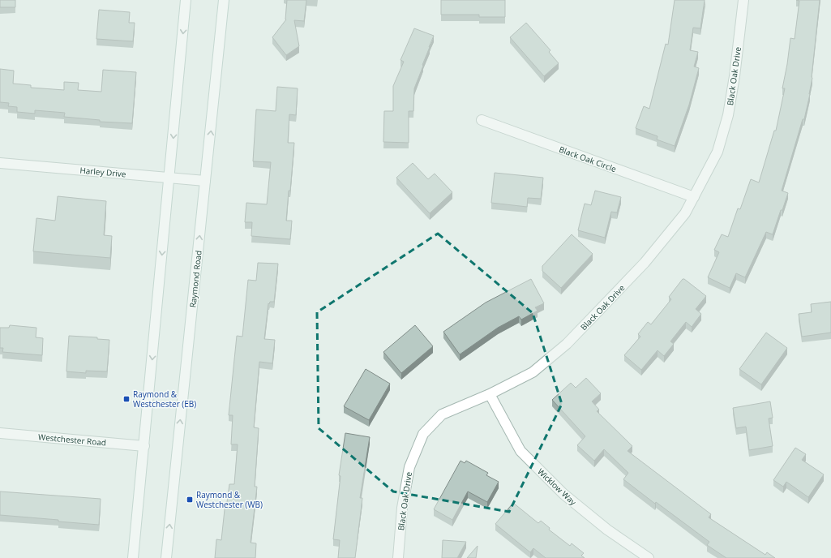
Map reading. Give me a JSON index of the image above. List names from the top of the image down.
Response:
{
  "streets": {
    "street": [
      "Black Oak Drive",
      "Black Oak Circle",
      "Harley Drive",
      "Raymond Road",
      "Westchester Road",
      "Wicklow Way"
    ]
  },
  "crossings": [
    ["Black Oak Drive", "Black Oak Circle"],
    ["Black Oak Drive", "Wicklow Way"],
    ["Harley Drive", "Raymond Road"]
  ],
  "places": {
    "transit": ["Raymond & Westchester (EB)", "Raymond & Westchester (WB)"]
  }
}
